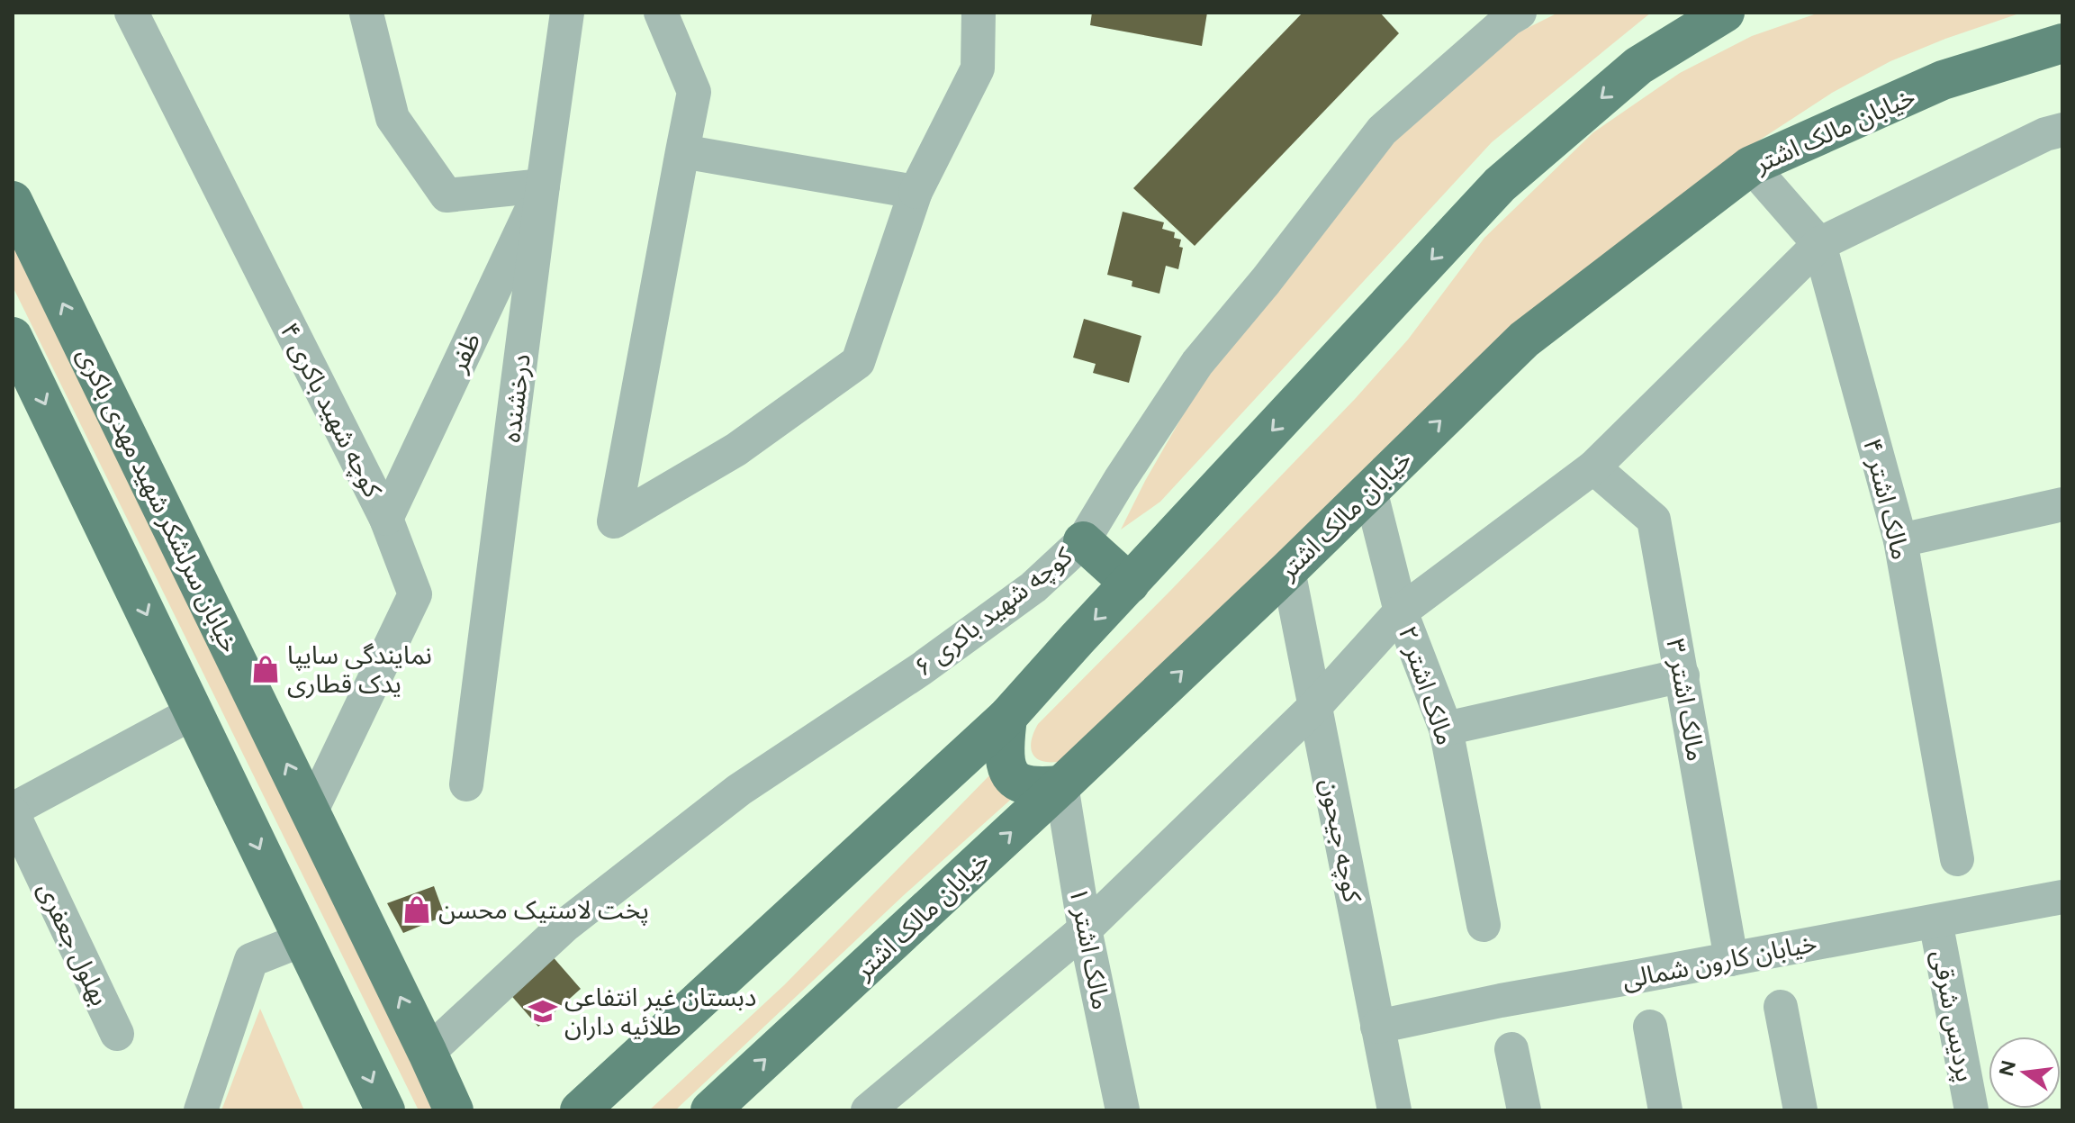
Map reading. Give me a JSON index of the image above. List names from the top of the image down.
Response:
{
  "streets": {
    "main road": ["خیابان مالک اشتر", "خیابان سرلشکر شهید مهدی باکری"],
    "street": [
      "ظفر",
      "درخشنده",
      "کوچه شهید باکری ۴",
      "مالک اشتر ۴",
      "کوچه شهید باکری ۶",
      "مالک اشتر ۲",
      "مالک اشتر ۳",
      "کوچه جیحون",
      "بهلول جعفری",
      "مالک اشتر ۱",
      "خیابان کارون شمالی",
      "پردیس شرقی"
    ]
  },
  "crossings": [
    ["خیابان مالک اشتر", "مالک اشتر ۴"],
    ["خیابان مالک اشتر", "مالک اشتر ۲"],
    ["خیابان مالک اشتر", "کوچه جیحون"],
    ["خیابان مالک اشتر", "مالک اشتر ۱"],
    ["ظفر", "درخشنده"],
    ["ظفر", "کوچه شهید باکری ۴"],
    ["کوچه شهید باکری ۴", "خیابان سرلشکر شهید مهدی باکری"],
    ["خیابان سرلشکر شهید مهدی باکری", "کوچه شهید باکری ۶"],
    ["مالک اشتر ۳", "خیابان کارون شمالی"],
    ["کوچه جیحون", "خیابان کارون شمالی"],
    ["خیابان کارون شمالی", "پردیس شرقی"]
  ],
  "places": {
    "shop": ["نمایندگی سایپا یدک قطاری", "پخت لاستیک محسن"],
    "school or university": ["دبستان غیر انتفاعی طلائیه داران"]
  },
  "north": "left"
}
